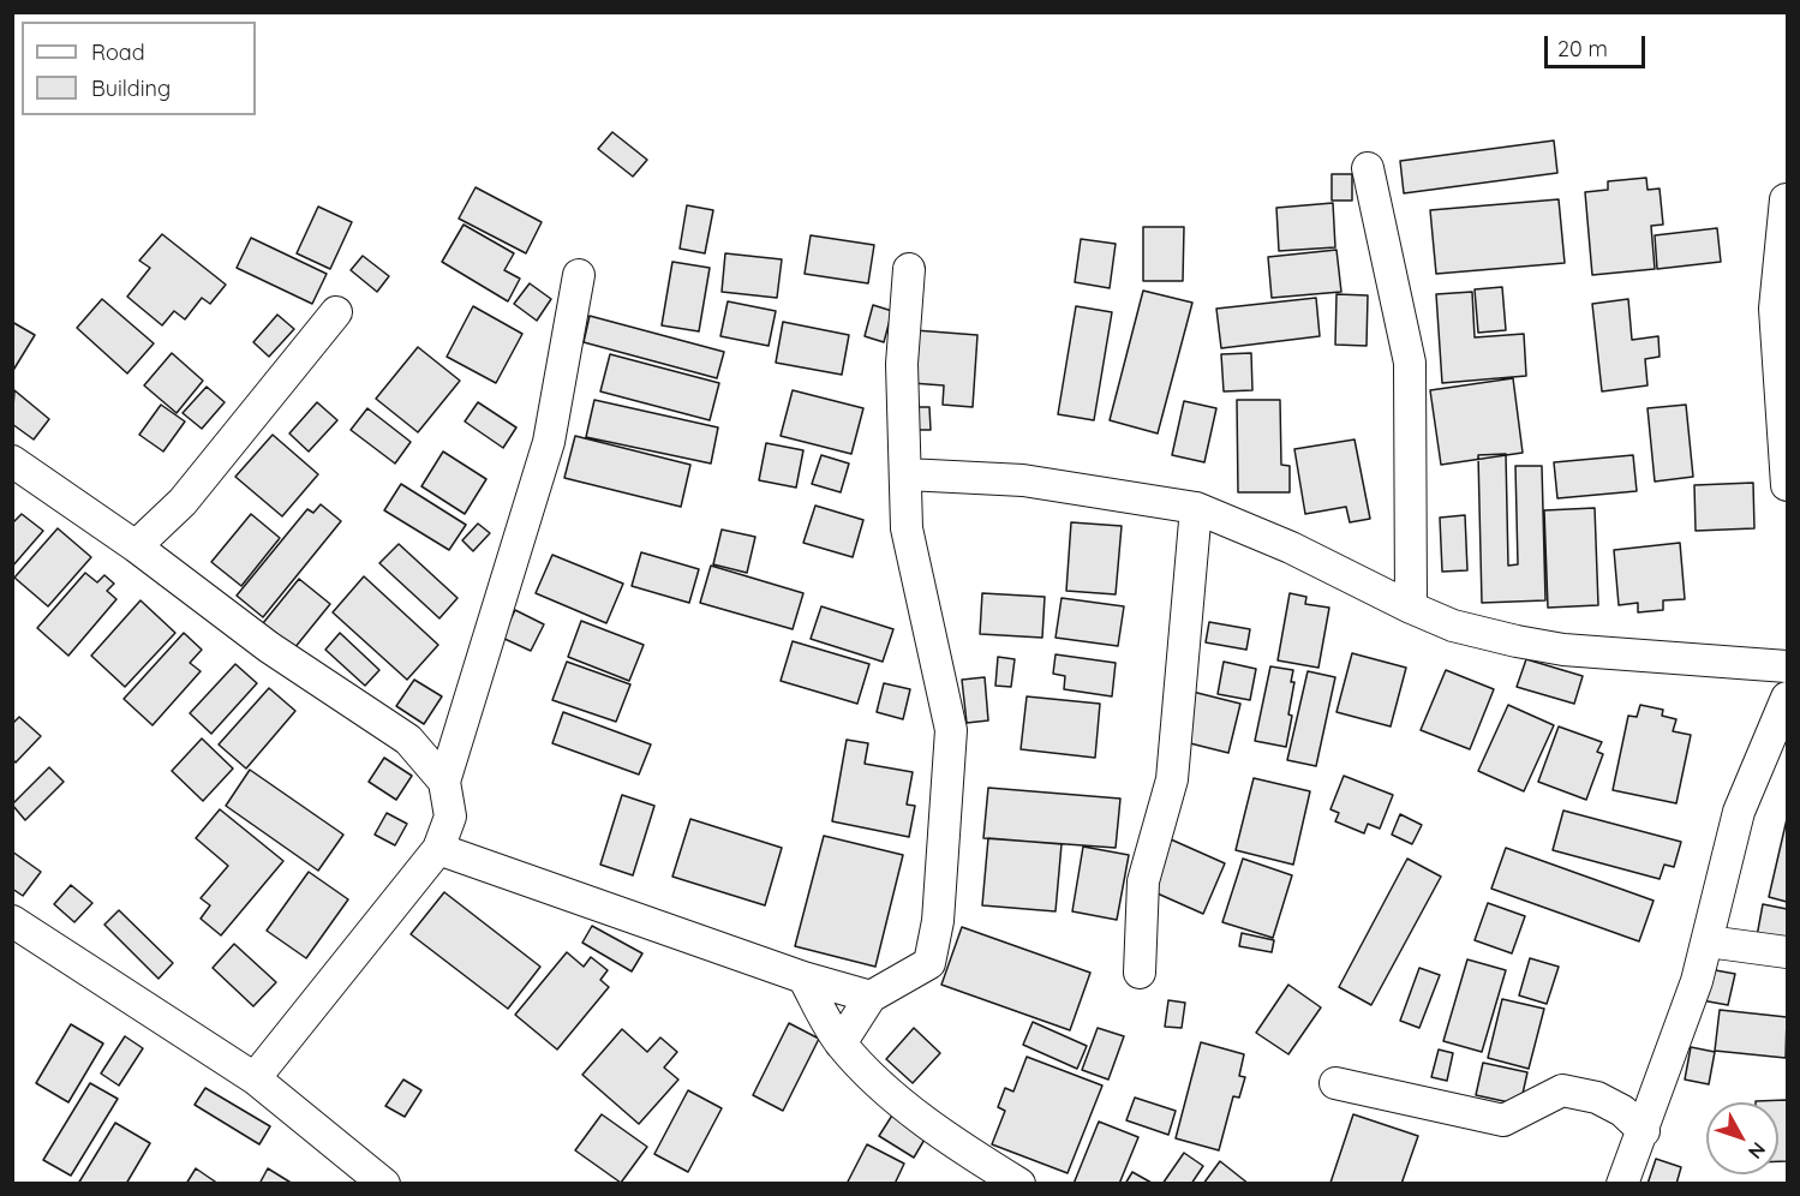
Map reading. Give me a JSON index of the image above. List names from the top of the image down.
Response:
{
  "legend": ["Road", "Building"],
  "scale_bar": "20 m",
  "north": "bottom right"
}
